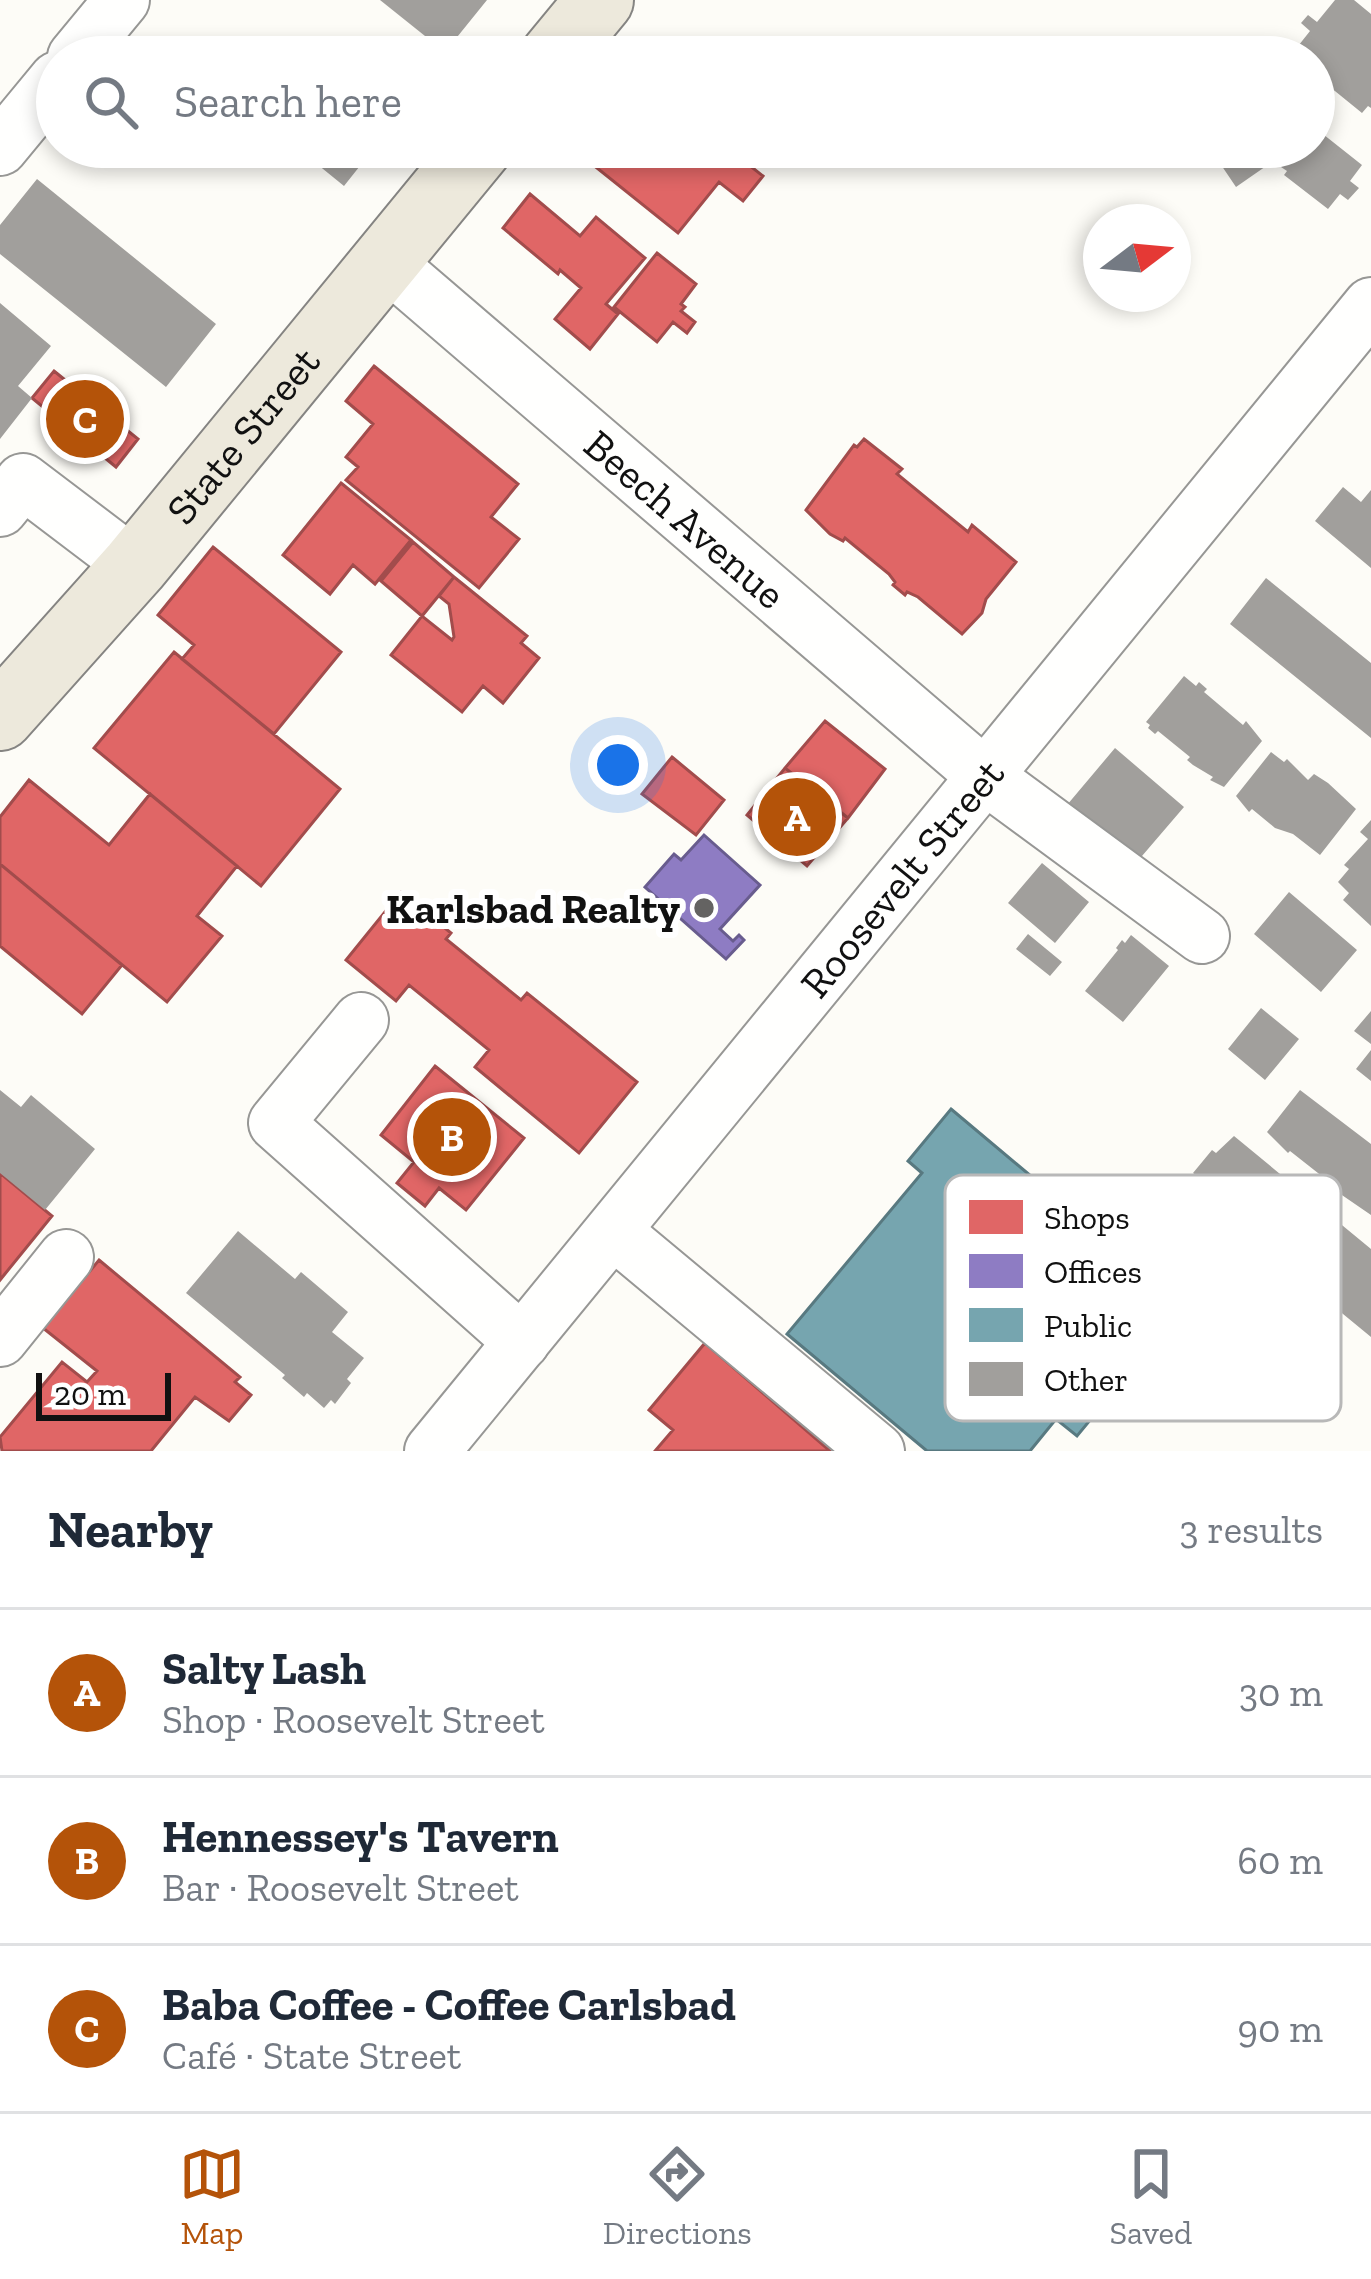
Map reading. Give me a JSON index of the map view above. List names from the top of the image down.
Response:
{
  "streets": {
    "main road": ["State Street"],
    "street": ["Beech Avenue", "Roosevelt Street"]
  },
  "crossings": [
    ["State Street", "Beech Avenue"],
    ["Beech Avenue", "Roosevelt Street"]
  ],
  "places": ["Karlsbad Realty"],
  "legend": [
    "Shops",
    "Offices",
    "Public",
    "Other"
  ],
  "scale_bar": "20 m",
  "north": "right",
  "page": {
    "search": "Search here",
    "pins": ["C", "A", "B"],
    "scale": "20 m",
    "heading": ["Nearby", "3 results"],
    "list": [
      {
        "mark": "A",
        "name": "Salty Lash",
        "note": "Shop · Roosevelt Street",
        "value": "30 m"
      },
      {
        "mark": "B",
        "name": "Hennessey's Tavern",
        "note": "Bar · Roosevelt Street",
        "value": "60 m"
      },
      {
        "mark": "C",
        "name": "Baba Coffee - Coffee Carlsbad",
        "note": "Café · State Street",
        "value": "90 m"
      }
    ],
    "nav": ["Map", "Directions", "Saved"]
  }
}
